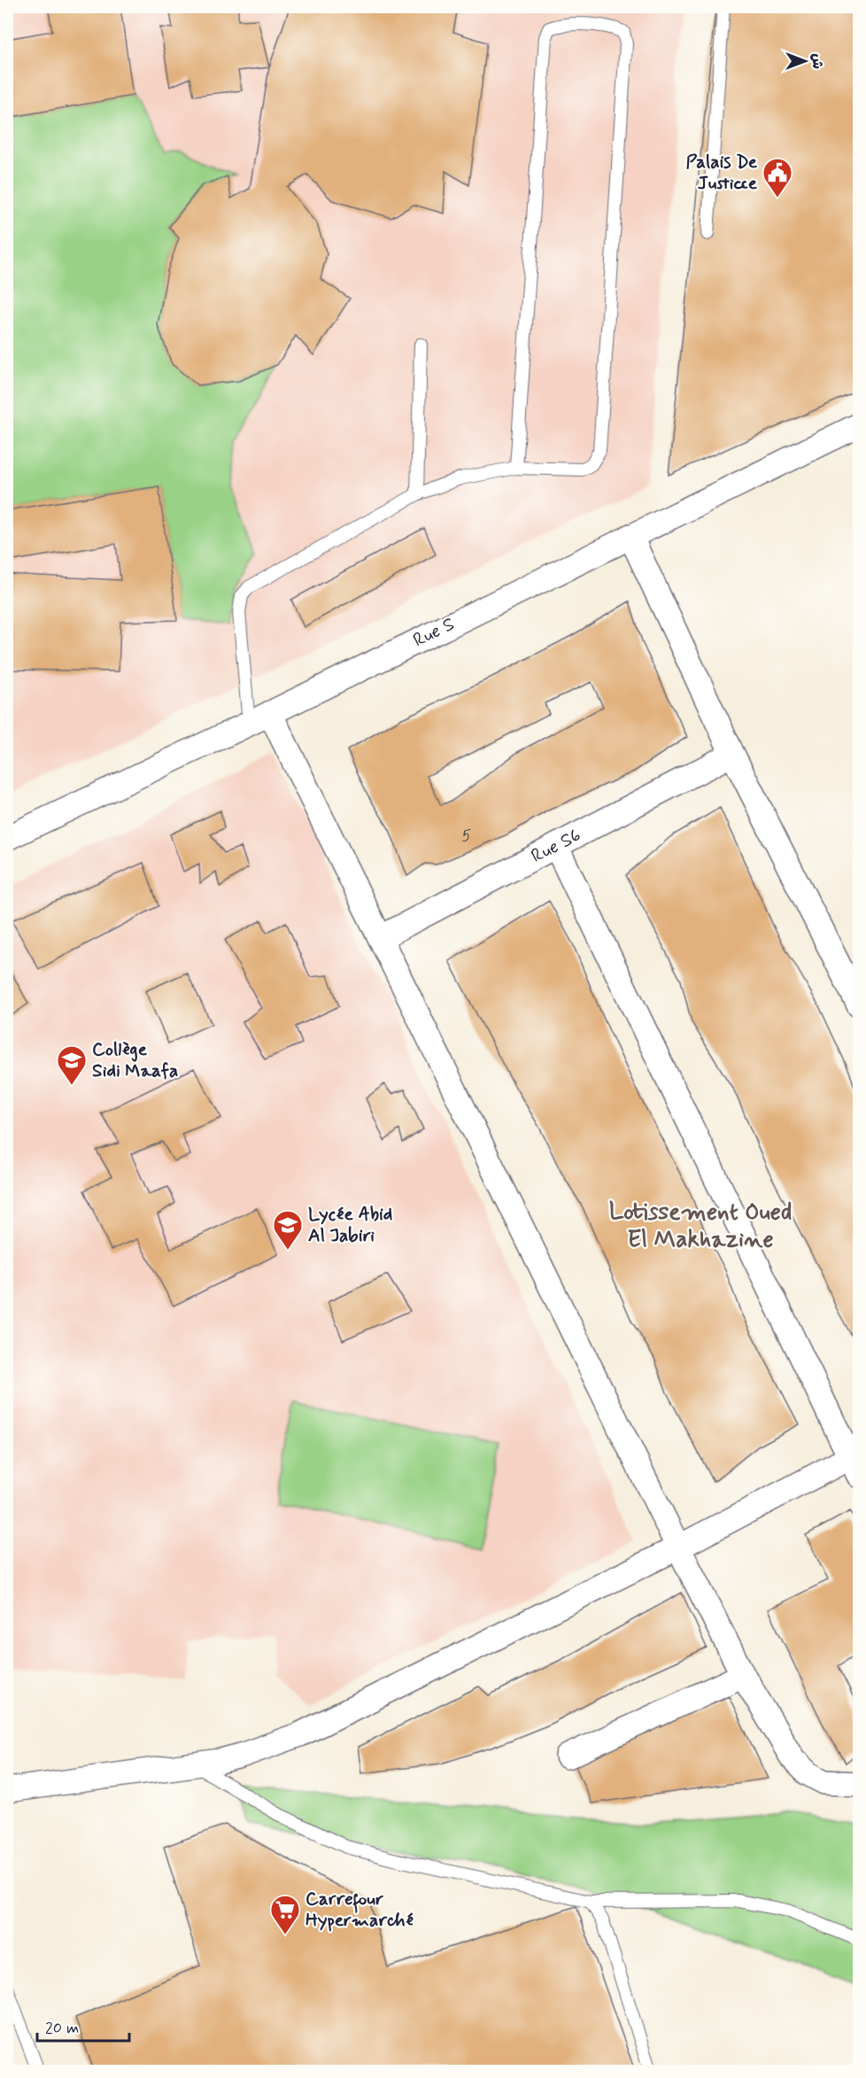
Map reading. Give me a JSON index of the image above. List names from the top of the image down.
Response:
{
  "streets": {
    "street": ["Rue S", "Rue S6"]
  },
  "districts": ["Lotissement Oued El Makhazine"],
  "places": {
    "public building": ["Palais De Justicce"],
    "school or university": ["Collège Sidi Maafa", "Lycée Abid Al Jabiri"],
    "supermarket": ["Carrefour Hypermarché"]
  },
  "house_numbers": ["5"],
  "scale_bar": "20 m",
  "north": "right"
}
